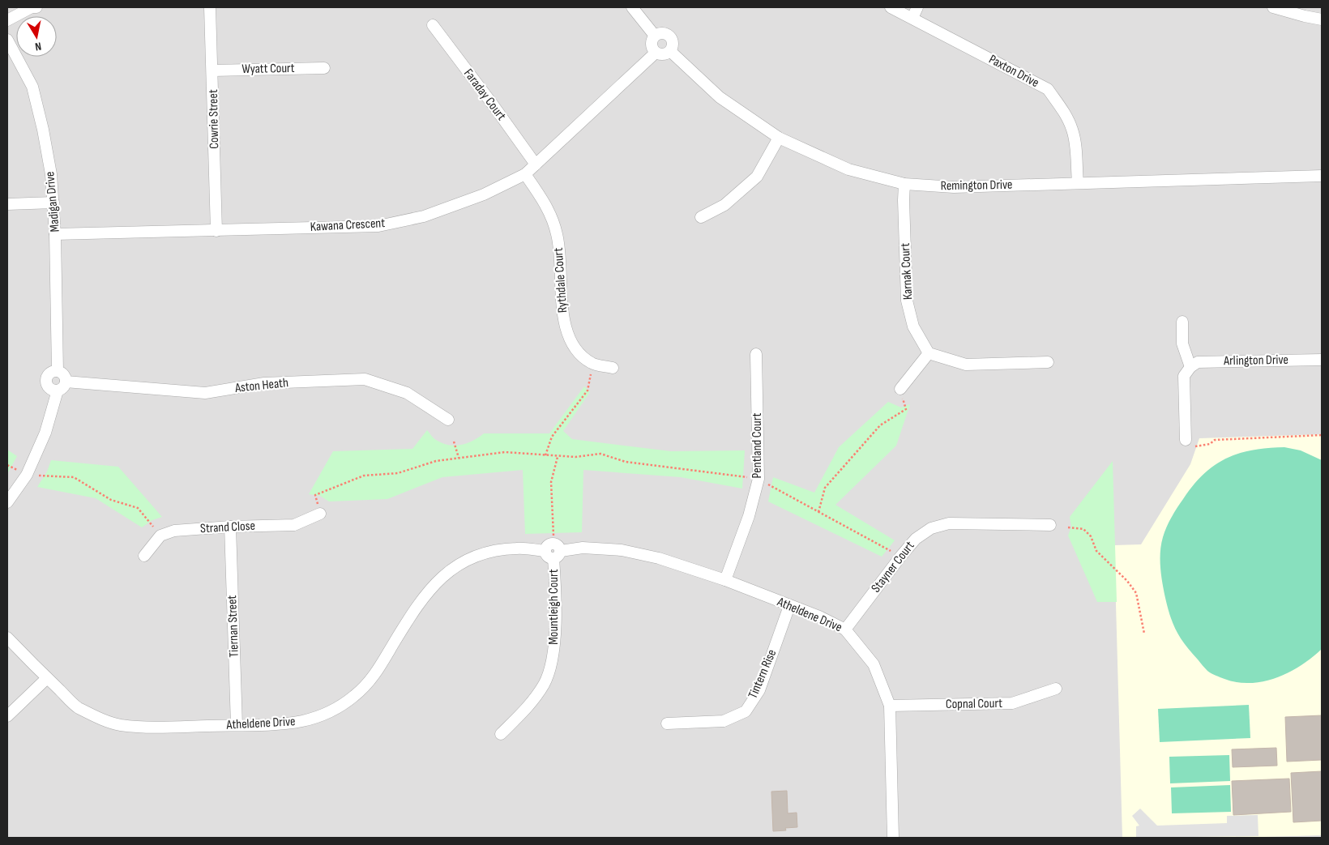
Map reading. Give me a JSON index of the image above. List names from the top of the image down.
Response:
{
  "streets": {
    "street": [
      "Wyatt Court",
      "Paxton Drive",
      "Faraday Court",
      "Cowrie Street",
      "Remington Drive",
      "Madigan Drive",
      "Kawana Crescent",
      "Karnak Court",
      "Rythdale Court",
      "Arlington Drive",
      "Aston Heath",
      "Pentland Court",
      "Strand Close",
      "Stayner Court",
      "Mountleigh Court",
      "Atheldene Drive",
      "Tiernan Street",
      "Tintern Rise",
      "Copnal Court"
    ]
  },
  "crossings": [
    ["Wyatt Court", "Cowrie Street"],
    ["Paxton Drive", "Remington Drive"],
    ["Faraday Court", "Kawana Crescent"],
    ["Cowrie Street", "Kawana Crescent"],
    ["Remington Drive", "Kawana Crescent"],
    ["Remington Drive", "Karnak Court"],
    ["Madigan Drive", "Kawana Crescent"],
    ["Madigan Drive", "Aston Heath"],
    ["Kawana Crescent", "Rythdale Court"],
    ["Pentland Court", "Atheldene Drive"],
    ["Strand Close", "Tiernan Street"],
    ["Stayner Court", "Atheldene Drive"],
    ["Mountleigh Court", "Atheldene Drive"],
    ["Atheldene Drive", "Tiernan Street"],
    ["Atheldene Drive", "Tintern Rise"],
    ["Atheldene Drive", "Copnal Court"]
  ],
  "north": "bottom"
}
